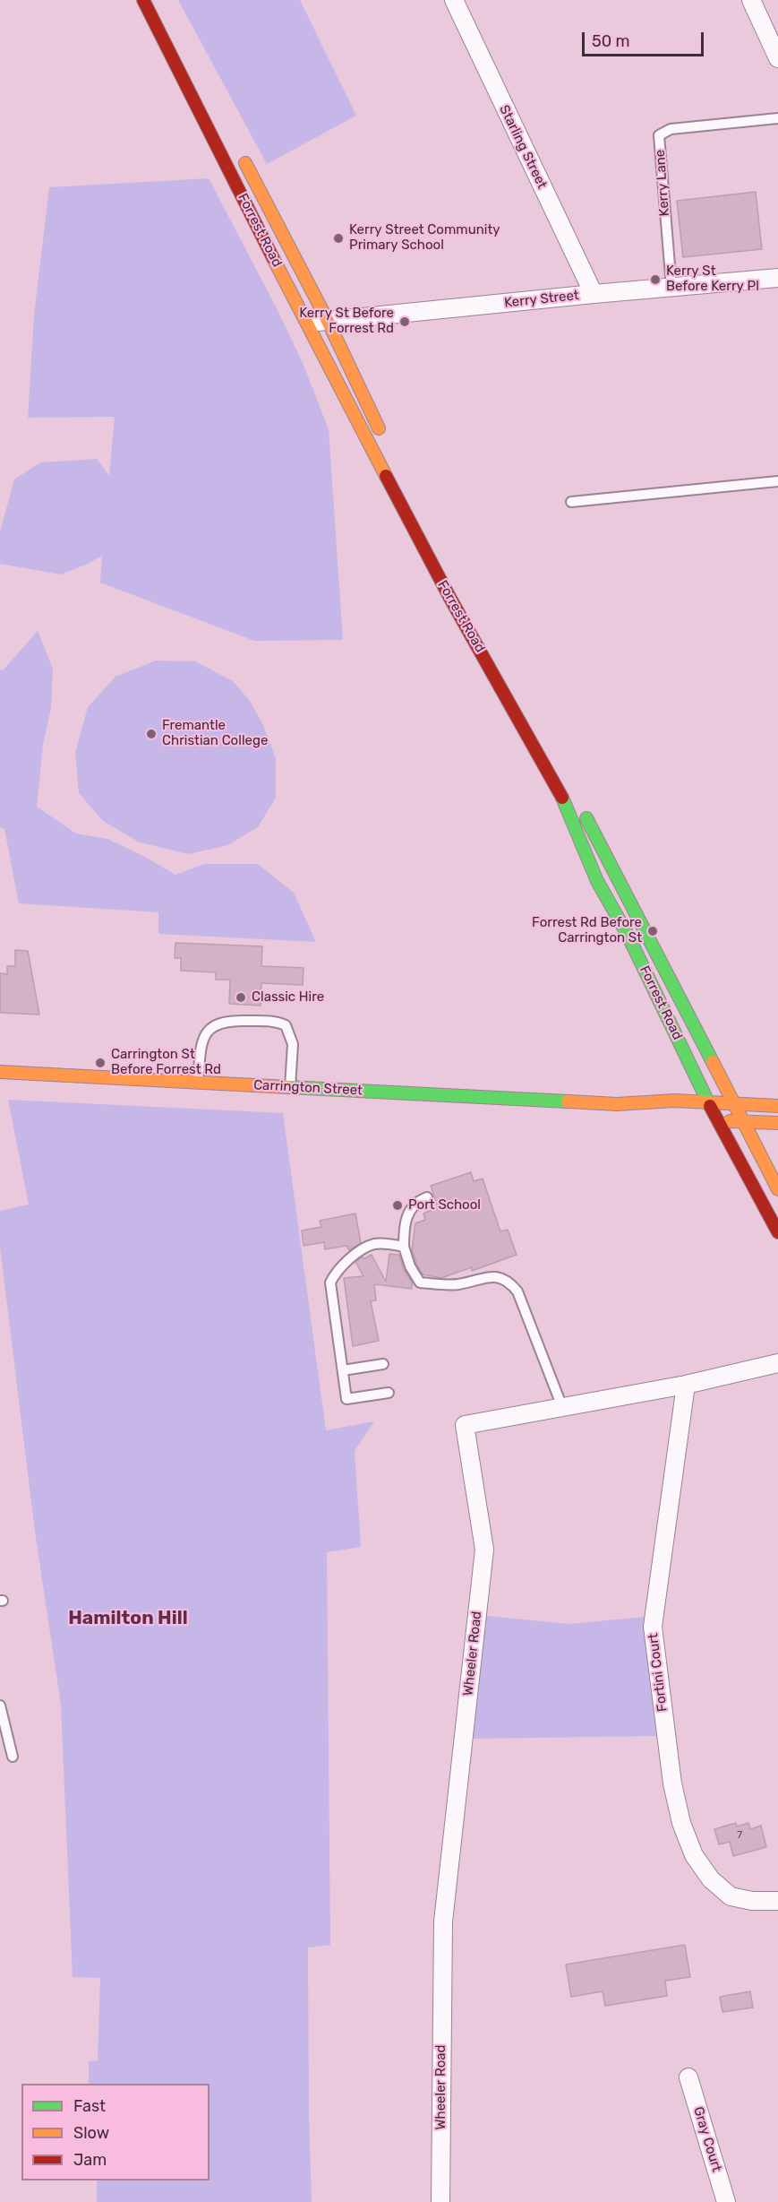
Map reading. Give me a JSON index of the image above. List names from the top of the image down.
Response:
{
  "streets": {
    "main road": ["Forrest Road", "Carrington Street"],
    "street": [
      "Starling Street",
      "Kerry Street",
      "Wheeler Road",
      "Fortini Court",
      "Gray Court"
    ],
    "lane": ["Kerry Lane"]
  },
  "crossings": [
    ["Starling Street", "Kerry Street"],
    ["Kerry Lane", "Kerry Street"],
    ["Forrest Road", "Kerry Street"],
    ["Forrest Road", "Carrington Street"],
    ["Wheeler Road", "Fortini Court"]
  ],
  "districts": ["Hamilton Hill"],
  "places": [
    "Kerry Street Community Primary School",
    "Kerry St Before Kerry Pl",
    "Kerry St Before Forrest Rd",
    "Fremantle Christian College",
    "Forrest Rd Before Carrington St",
    "Classic Hire",
    "Carrington St Before Forrest Rd",
    "Port School"
  ],
  "house_numbers": ["7"],
  "legend": ["Fast", "Slow", "Jam"],
  "scale_bar": "50 m"
}
